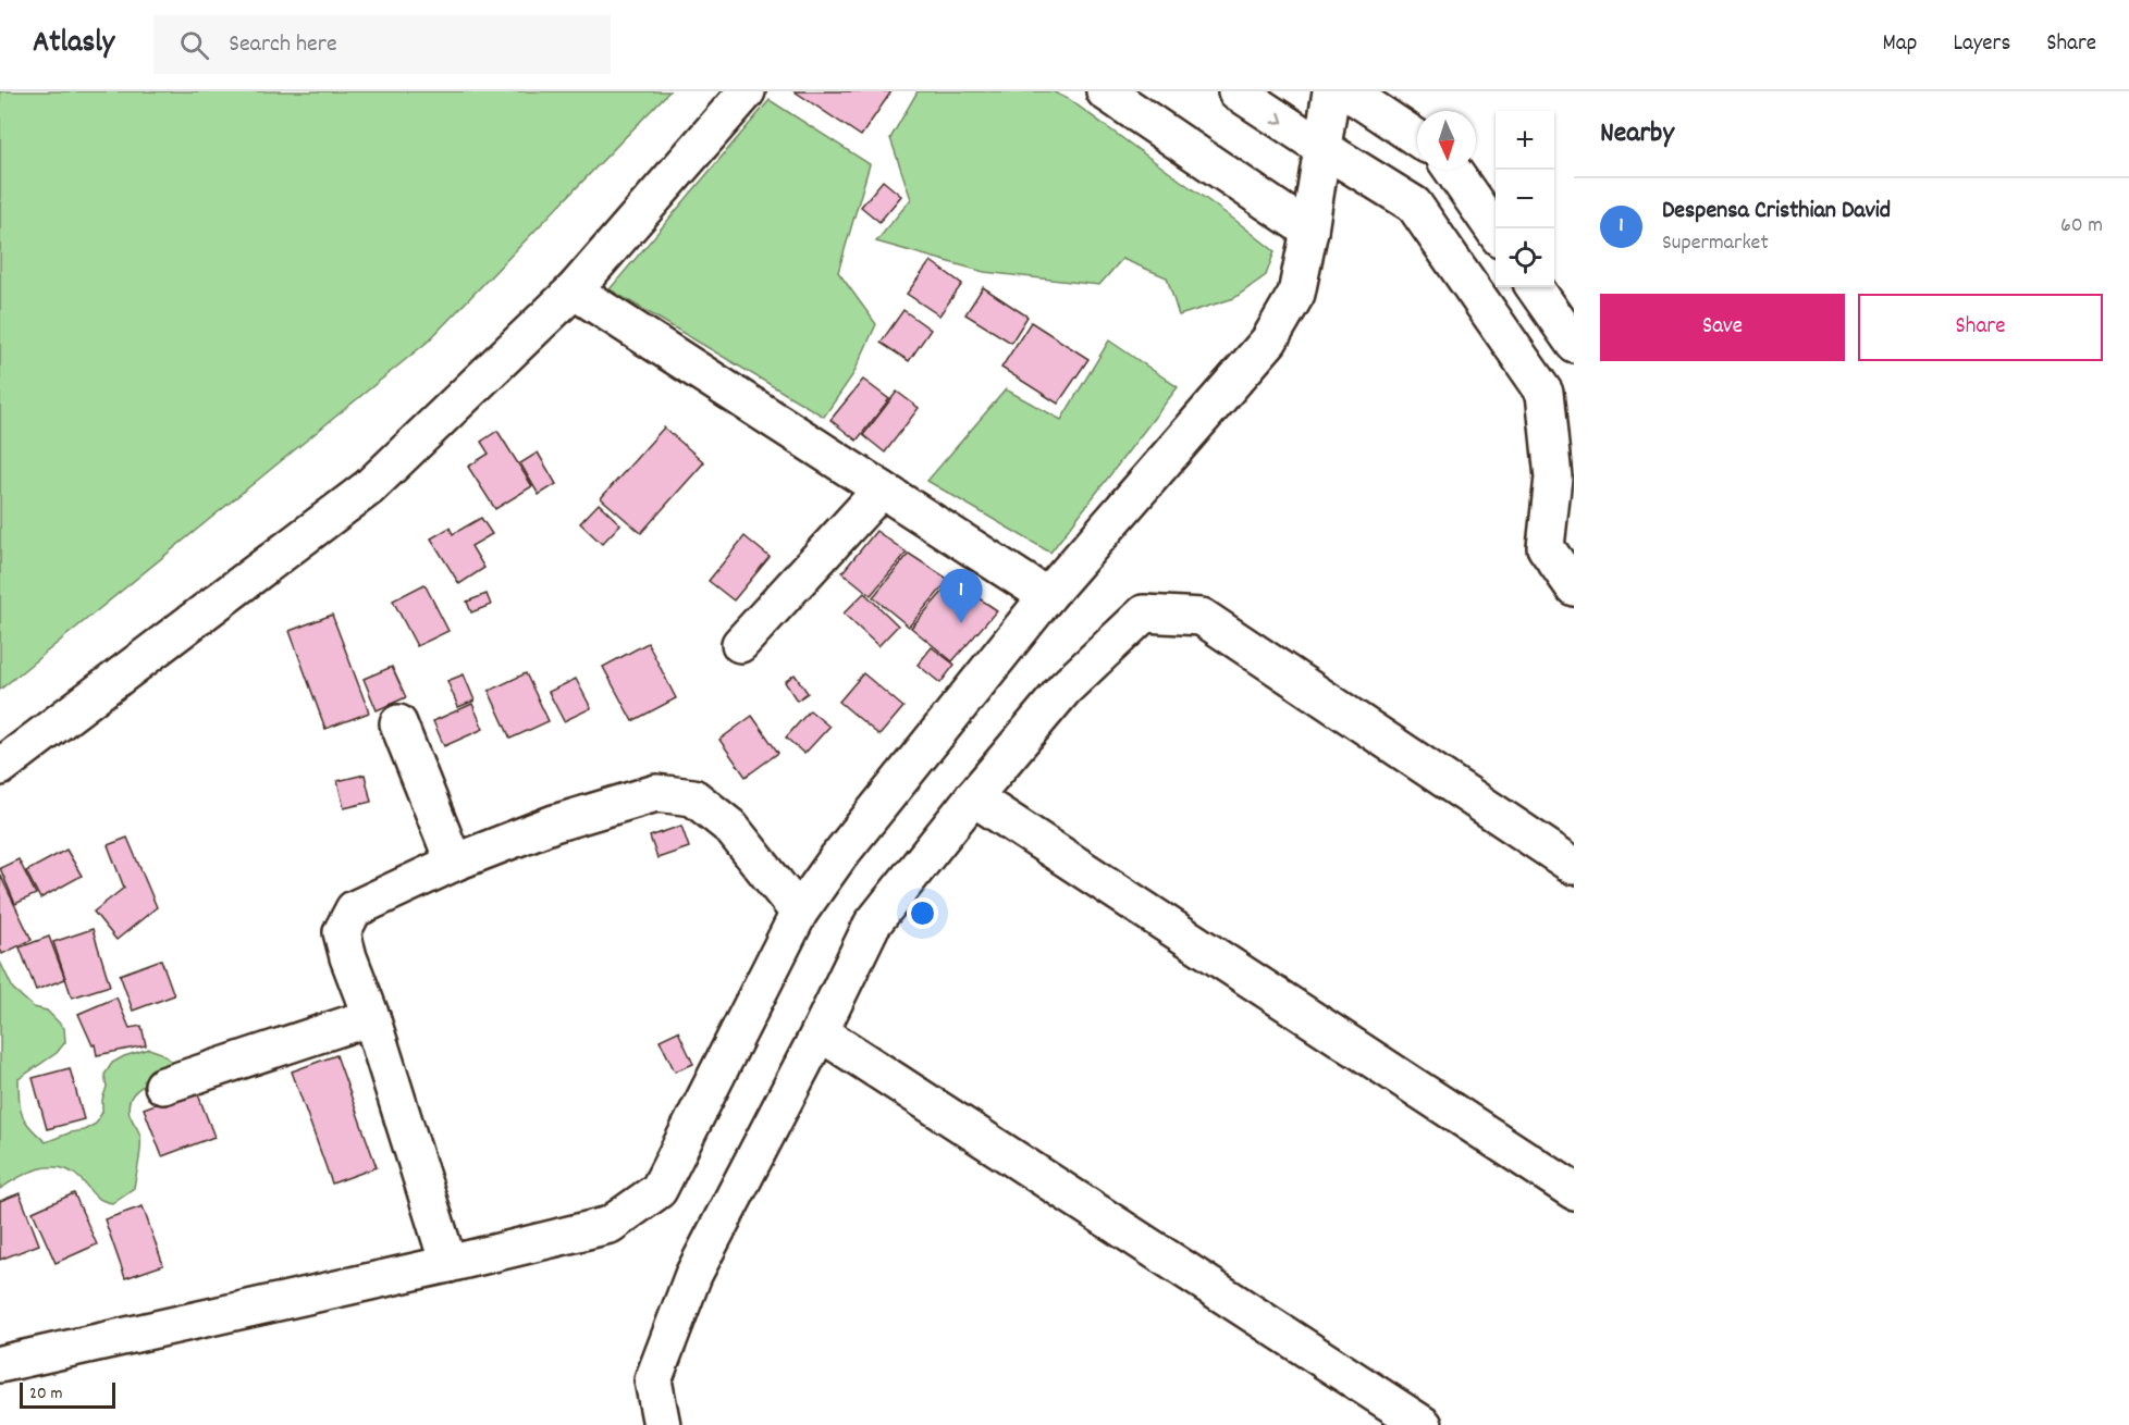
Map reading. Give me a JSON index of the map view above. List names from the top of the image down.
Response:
{
  "scale_bar": "20 m",
  "north": "bottom",
  "page": {
    "header": "Atlasly",
    "search": "Search here",
    "nav": ["Map", "Layers", "Share"],
    "heading": "Nearby",
    "map_buttons": ["+", "−"],
    "list": [
      {
        "mark": "1",
        "name": "Despensa Cristhian David",
        "note": "Supermarket",
        "value": "60 m"
      }
    ],
    "buttons": ["Save", "Share"],
    "pins": "1",
    "scale": "20 m"
  }
}
